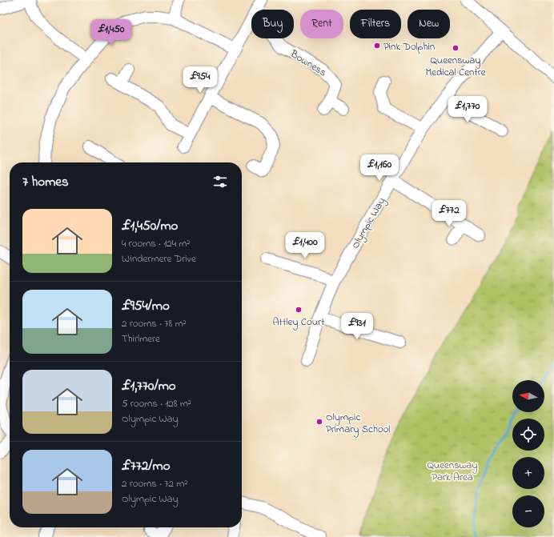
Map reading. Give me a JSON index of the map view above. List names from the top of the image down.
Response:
{
  "streets": {
    "street": ["Bowness", "Olympic Way"]
  },
  "parks": ["Queensway Park Area"],
  "places": [
    "Pink Dolphin",
    "Queensway Medical Centre",
    "Attley Court",
    "Olympic Primary School"
  ],
  "north": "left",
  "page": {
    "chip": [
      "Buy",
      "Rent",
      "Filters",
      "New"
    ],
    "price": [
      "£1,450",
      "£954",
      "£1,770",
      "£1,160",
      "£772",
      "£1,400",
      "£931"
    ],
    "heading": "7 homes",
    "list": [
      {
        "name": "£1,450/mo",
        "note": "4 rooms · 124 m² · Windermere Drive"
      },
      {
        "name": "£954/mo",
        "note": "2 rooms · 78 m² · Thirlmere"
      },
      {
        "name": "£1,770/mo",
        "note": "5 rooms · 128 m² · Olympic Way"
      },
      {
        "name": "£772/mo",
        "note": "2 rooms · 72 m² · Olympic Way"
      }
    ],
    "map_buttons": ["+", "−"]
  }
}
